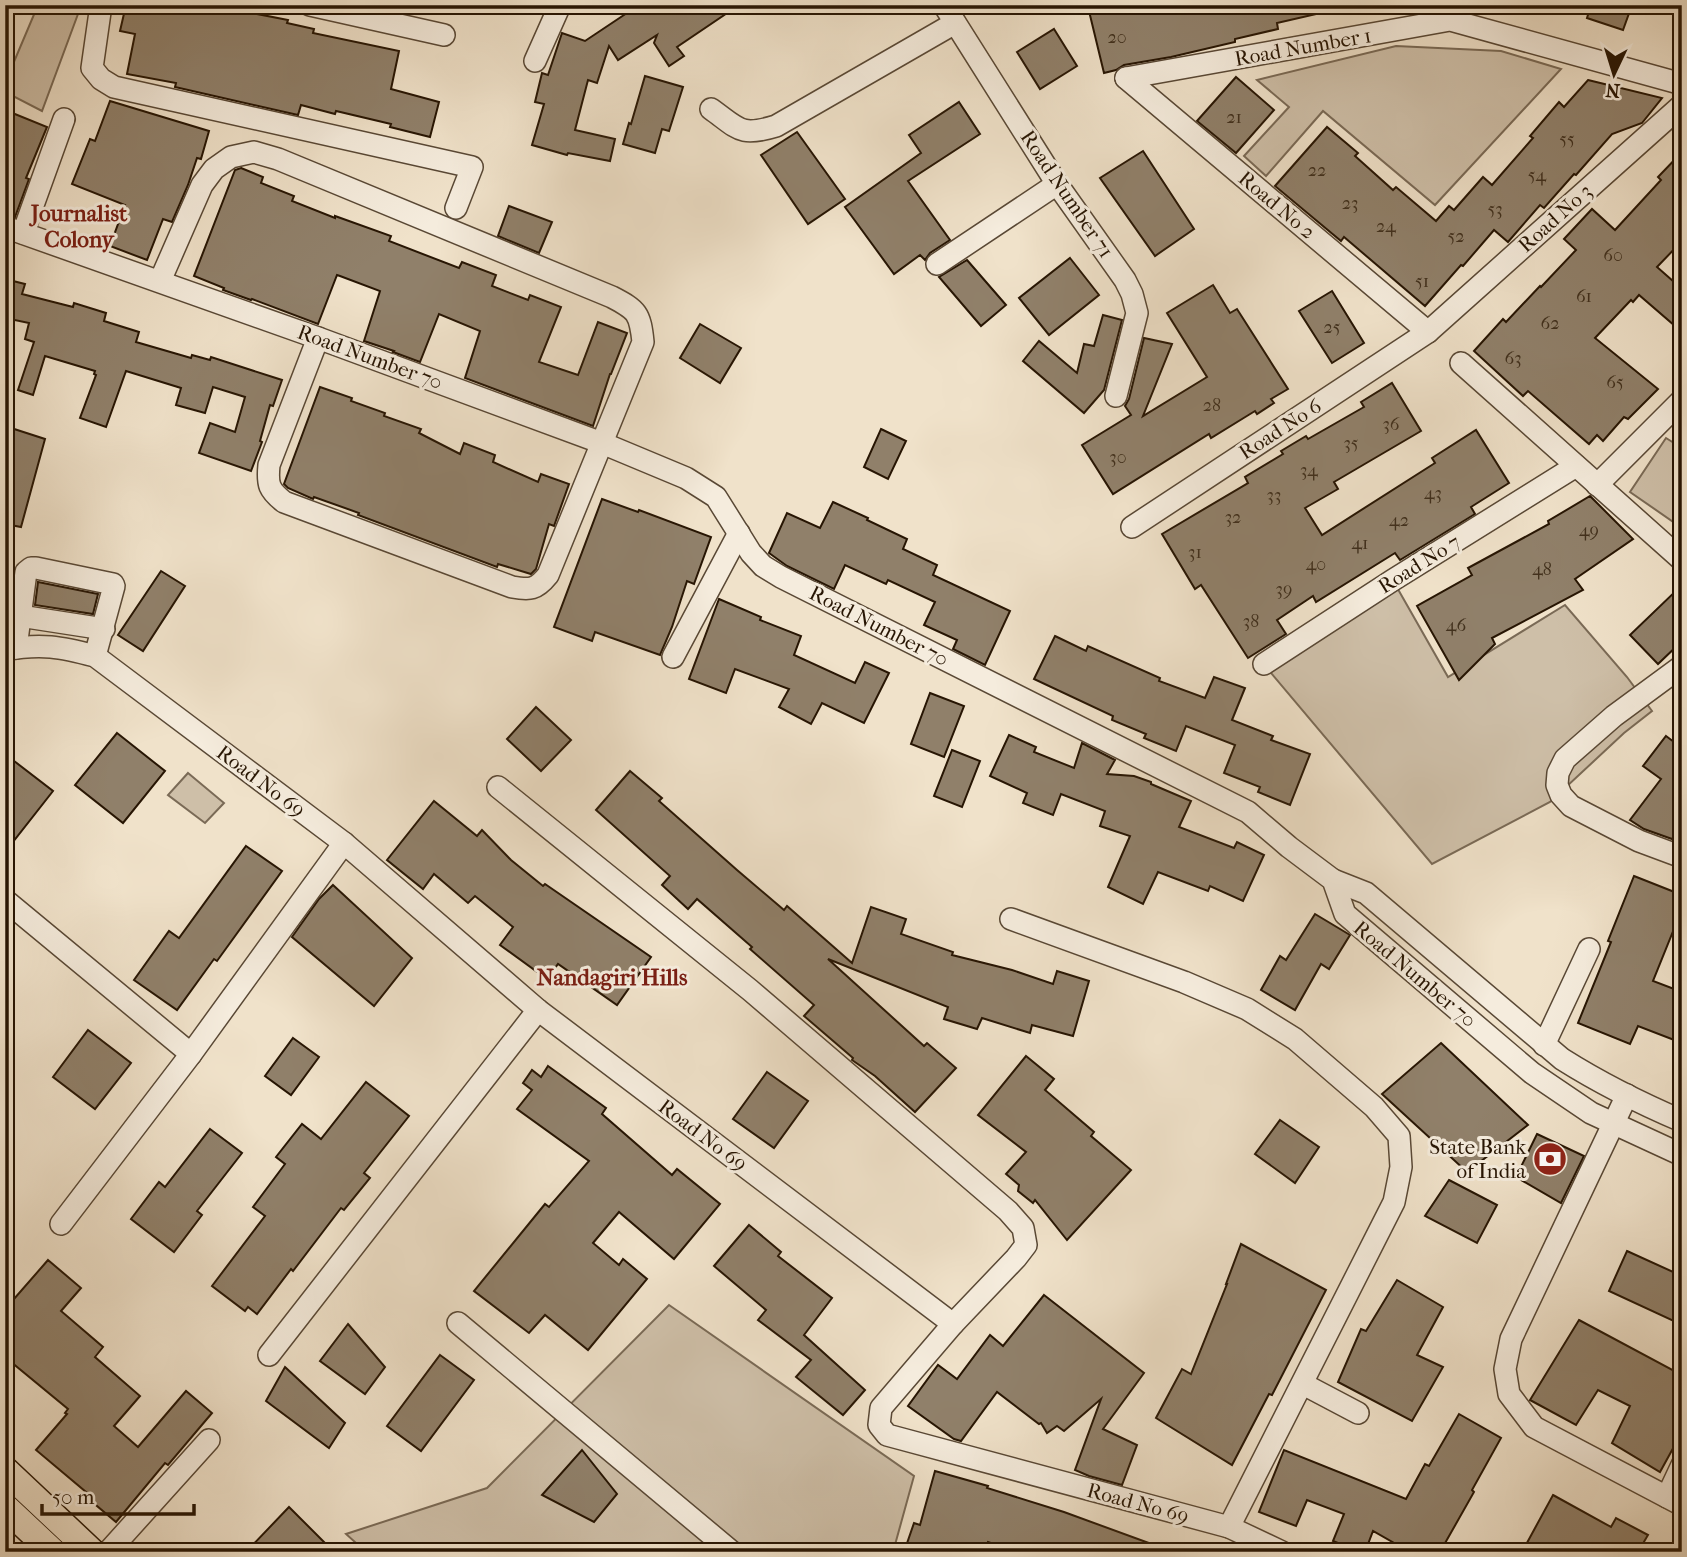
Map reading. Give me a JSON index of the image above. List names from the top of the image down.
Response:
{
  "streets": {
    "street": [
      "Road Number 1",
      "Road Number 71",
      "Road No 2",
      "Road No 3",
      "Road Number 70",
      "Road No 6",
      "Road No 7",
      "Road No 69"
    ]
  },
  "crossings": [
    ["Road Number 1", "Road No 2"],
    ["Road No 2", "Road No 3"],
    ["Road No 2", "Road No 6"],
    ["Road No 3", "Road No 6"]
  ],
  "districts": ["Journalist Colony", "Nandagiri Hills"],
  "places": {
    "bank": ["State Bank of India"]
  },
  "house_numbers": [
    "20",
    "21",
    "55",
    "22",
    "54",
    "23",
    "53",
    "24",
    "52",
    "60",
    "51",
    "61",
    "62",
    "25",
    "63",
    "65",
    "28",
    "36",
    "35",
    "30",
    "34",
    "43",
    "33",
    "32",
    "42",
    "49",
    "41",
    "31",
    "40",
    "48",
    "39",
    "38",
    "46"
  ],
  "scale_bar": "50 m",
  "north": "bottom"
}
